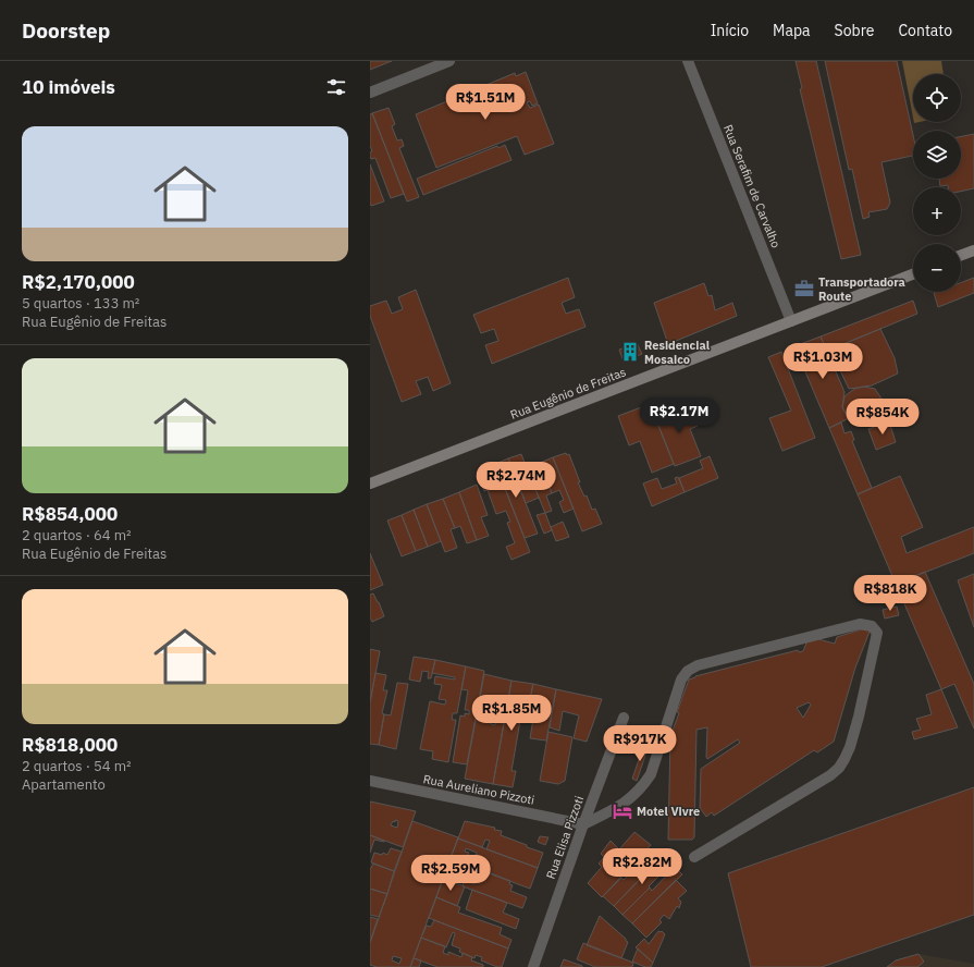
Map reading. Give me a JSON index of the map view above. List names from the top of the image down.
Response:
{
  "streets": {
    "street": [
      "Rua Serafim de Carvalho",
      "Rua Eugênio de Freitas",
      "Rua Aureliano Pizzoti",
      "Rua Elisa Pizzoti"
    ]
  },
  "crossings": [
    ["Rua Serafim de Carvalho", "Rua Eugênio de Freitas"],
    ["Rua Aureliano Pizzoti", "Rua Elisa Pizzoti"]
  ],
  "places": {
    "office": ["Transportadora Route"],
    "building": ["Residencial Mosaico"],
    "hotel": ["Motel Vivre"]
  },
  "page": {
    "header": "Doorstep",
    "nav": [
      "Início",
      "Mapa",
      "Sobre",
      "Contato"
    ],
    "heading": "10 imóveis",
    "map_buttons": ["+", "−"],
    "price": [
      "R$1.51M",
      "R$1.03M",
      "R$2.17M",
      "R$854K",
      "R$2.74M",
      "R$818K",
      "R$1.85M",
      "R$917K",
      "R$2.82M",
      "R$2.59M"
    ],
    "list": [
      {
        "name": "R$2,170,000",
        "note": "5 quartos · 133 m² · Rua Eugênio de Freitas"
      },
      {
        "name": "R$854,000",
        "note": "2 quartos · 64 m² · Rua Eugênio de Freitas"
      },
      {
        "name": "R$818,000",
        "note": "2 quartos · 54 m² · Apartamento"
      }
    ]
  }
}
